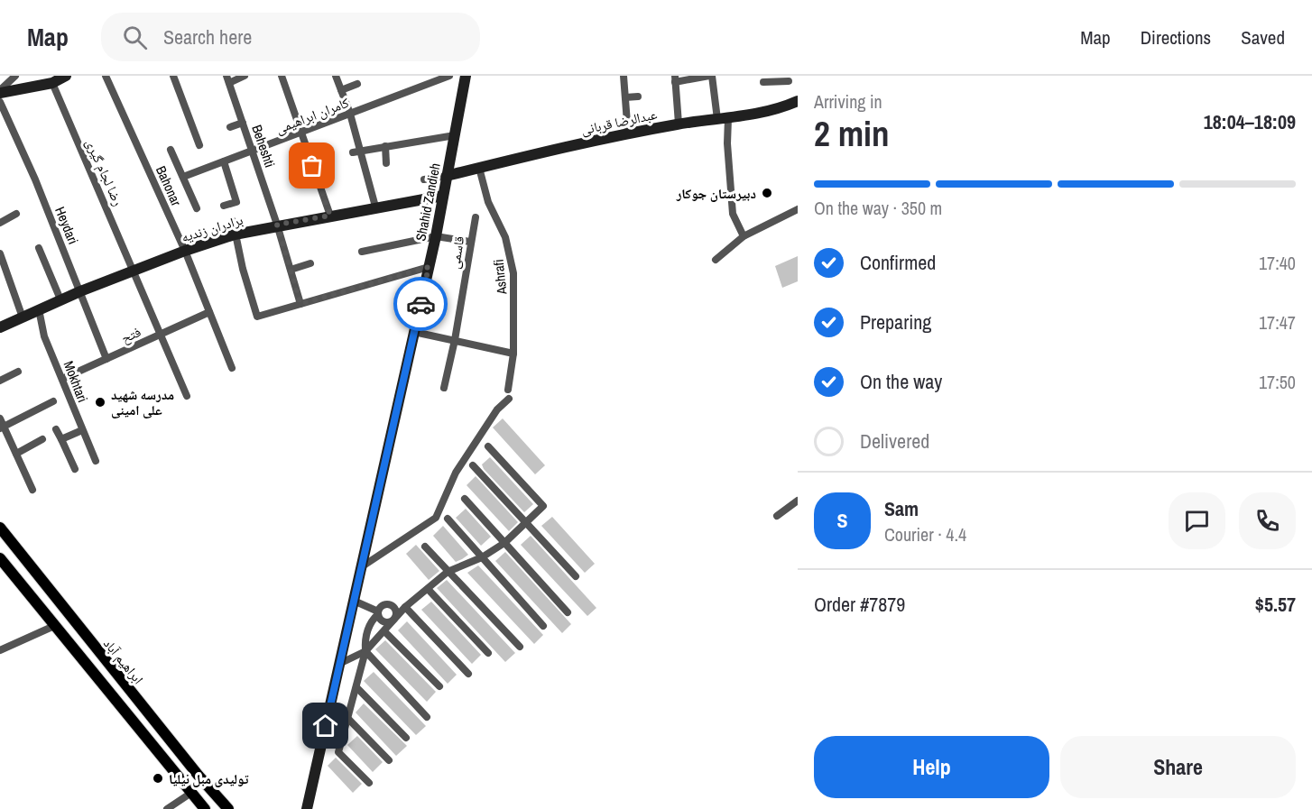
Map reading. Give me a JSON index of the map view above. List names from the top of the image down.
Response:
{
  "streets": {
    "main road": ["ابراهیم آباد"],
    "street": [
      "کامران ابراهیمی",
      "عبدالرضا قربانی",
      "Beheshti",
      "رضا لجام گیری",
      "Bahonar",
      "Shahid Zandieh",
      "Heydari",
      "برادران زندیه",
      "قاسمی",
      "Ashrafi",
      "فتح",
      "Mokhtari"
    ]
  },
  "crossings": [
    ["کامران ابراهیمی", "Beheshti"],
    ["عبدالرضا قربانی", "Shahid Zandieh"],
    ["عبدالرضا قربانی", "Ashrafi"],
    ["Beheshti", "برادران زندیه"],
    ["رضا لجام گیری", "برادران زندیه"],
    ["رضا لجام گیری", "فتح"],
    ["Bahonar", "برادران زندیه"],
    ["Bahonar", "فتح"],
    ["Shahid Zandieh", "برادران زندیه"],
    ["Heydari", "برادران زندیه"],
    ["Heydari", "فتح"],
    ["برادران زندیه", "Mokhtari"],
    ["فتح", "Mokhtari"]
  ],
  "places": ["دبیرستان جوکار", "مدرسه شهید علی امینی", "تولیدی مبل نیلیا"],
  "page": {
    "header": "Map",
    "search": "Search here",
    "nav": ["Map", "Directions", "Saved"],
    "heading": ["2 min", "Arriving in", "18:04–18:09"],
    "panel": [
      "Sam",
      "Courier · 4.4",
      "Order #7879",
      "$5.57"
    ],
    "bar": "On the way · 350 m",
    "list": [
      ["Confirmed", "17:40"],
      ["Preparing", "17:47"],
      ["On the way", "17:50"],
      "Delivered"
    ],
    "round": "S",
    "buttons": ["Help", "Share"]
  }
}
